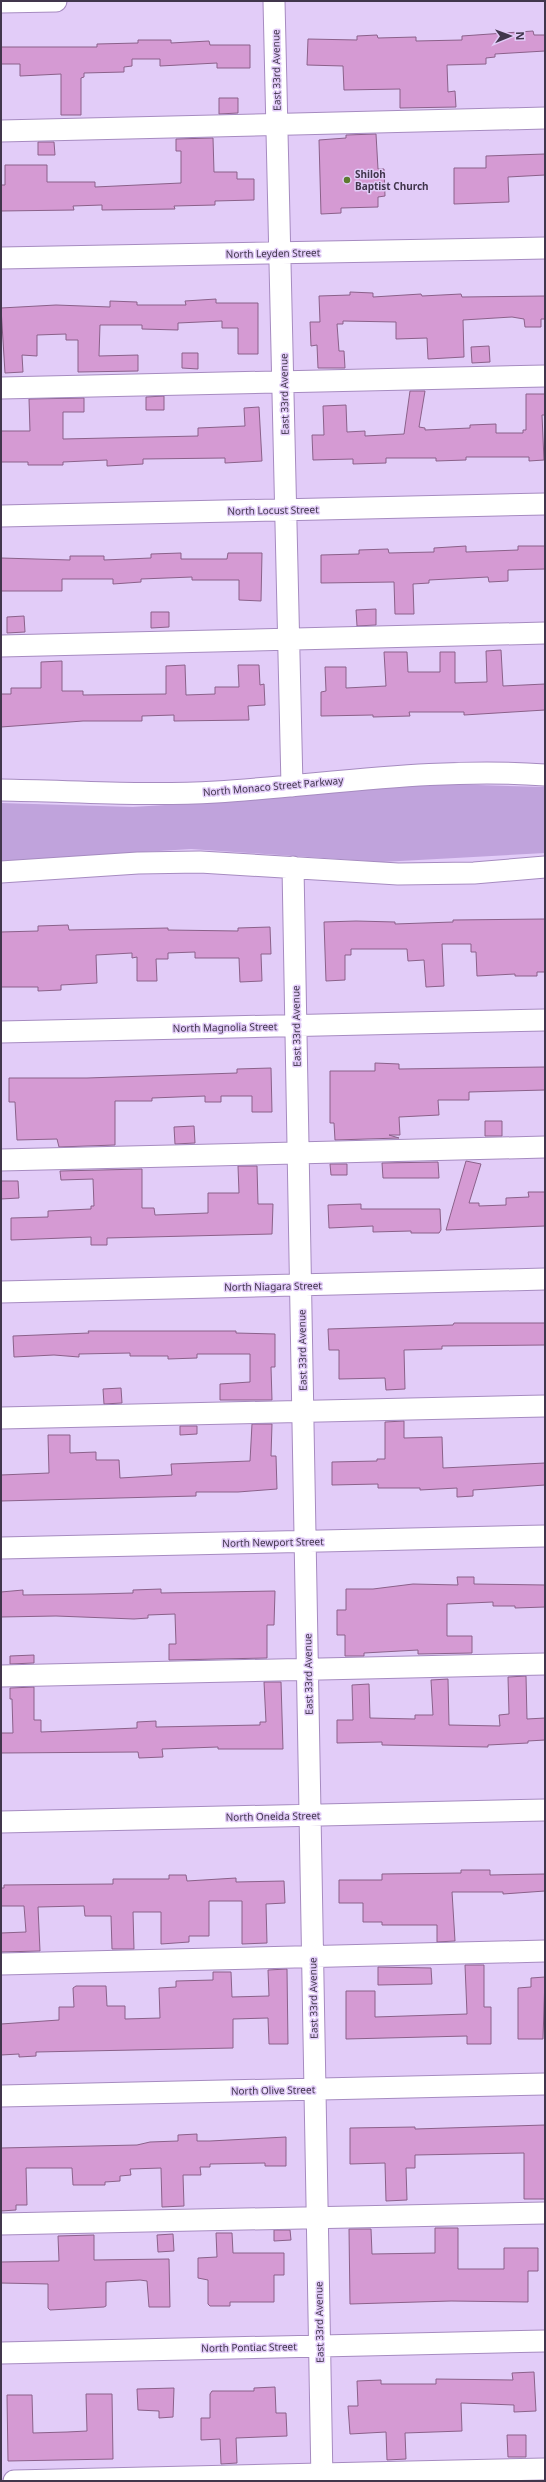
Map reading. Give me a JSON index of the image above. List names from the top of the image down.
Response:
{
  "streets": {
    "street": [
      "East 33rd Avenue",
      "North Leyden Street",
      "North Locust Street",
      "North Monaco Street Parkway",
      "North Magnolia Street",
      "North Niagara Street",
      "North Newport Street",
      "North Oneida Street",
      "North Olive Street",
      "North Pontiac Street"
    ]
  },
  "crossings": [
    ["East 33rd Avenue", "North Leyden Street"],
    ["East 33rd Avenue", "North Locust Street"],
    ["East 33rd Avenue", "North Monaco Street Parkway"],
    ["East 33rd Avenue", "North Magnolia Street"],
    ["East 33rd Avenue", "North Niagara Street"],
    ["East 33rd Avenue", "North Newport Street"],
    ["East 33rd Avenue", "North Oneida Street"],
    ["East 33rd Avenue", "North Olive Street"],
    ["East 33rd Avenue", "North Pontiac Street"]
  ],
  "places": ["Shiloh Baptist Church"],
  "north": "right"
}
